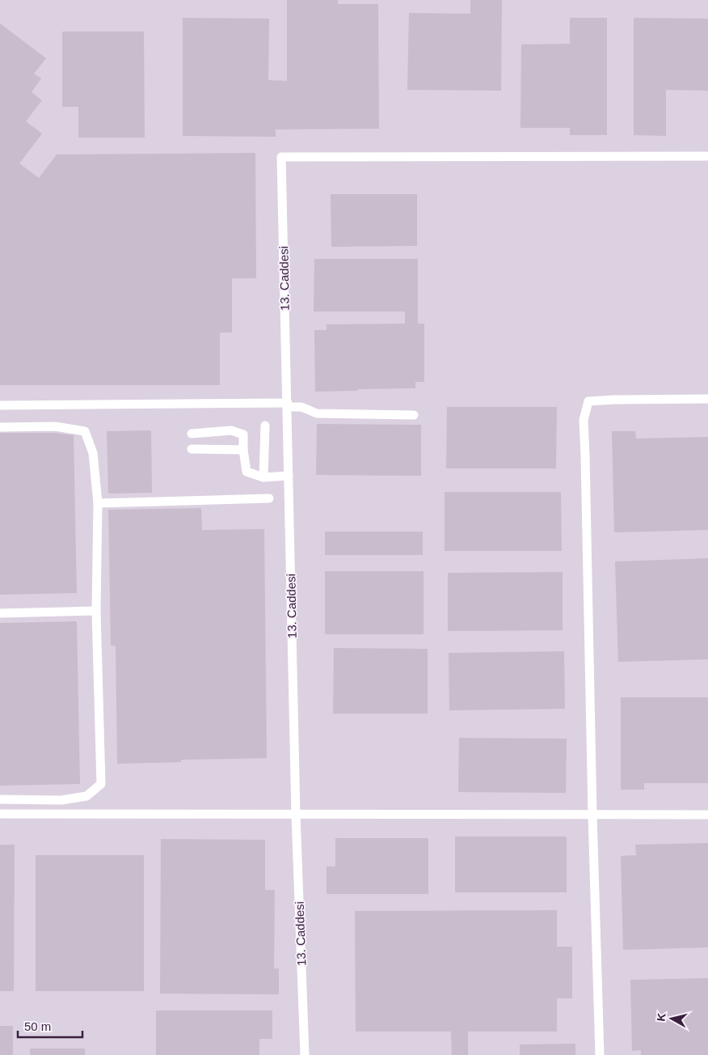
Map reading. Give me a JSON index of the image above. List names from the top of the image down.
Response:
{
  "streets": {
    "street": ["13. Caddesi"]
  },
  "scale_bar": "50 m",
  "north": "left"
}
